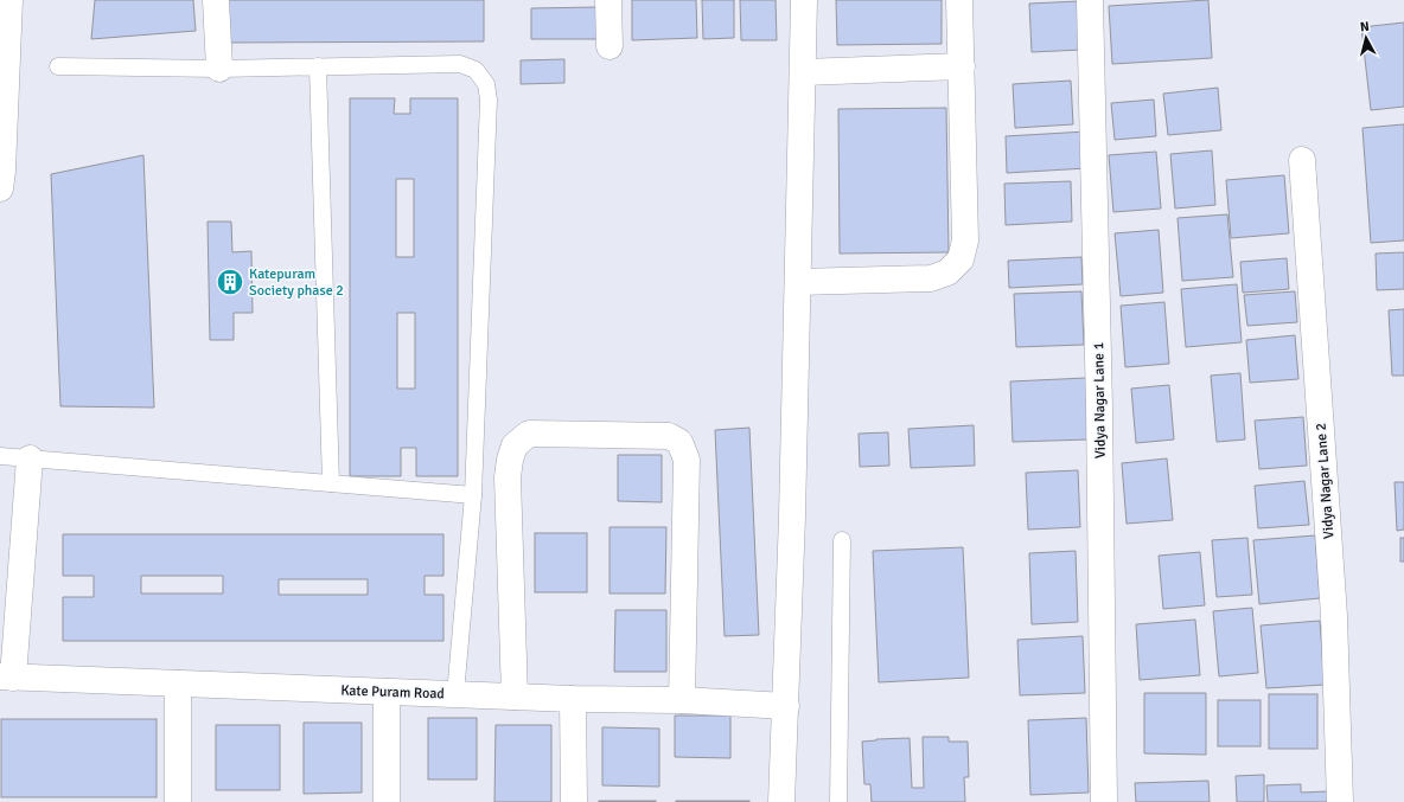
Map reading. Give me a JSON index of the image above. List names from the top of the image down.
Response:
{
  "streets": {
    "street": ["Vidya Nagar Lane 1", "Vidya Nagar Lane 2", "Kate Puram Road"]
  },
  "places": {
    "building": ["Katepuram Society phase 2"]
  },
  "north": "top"
}
